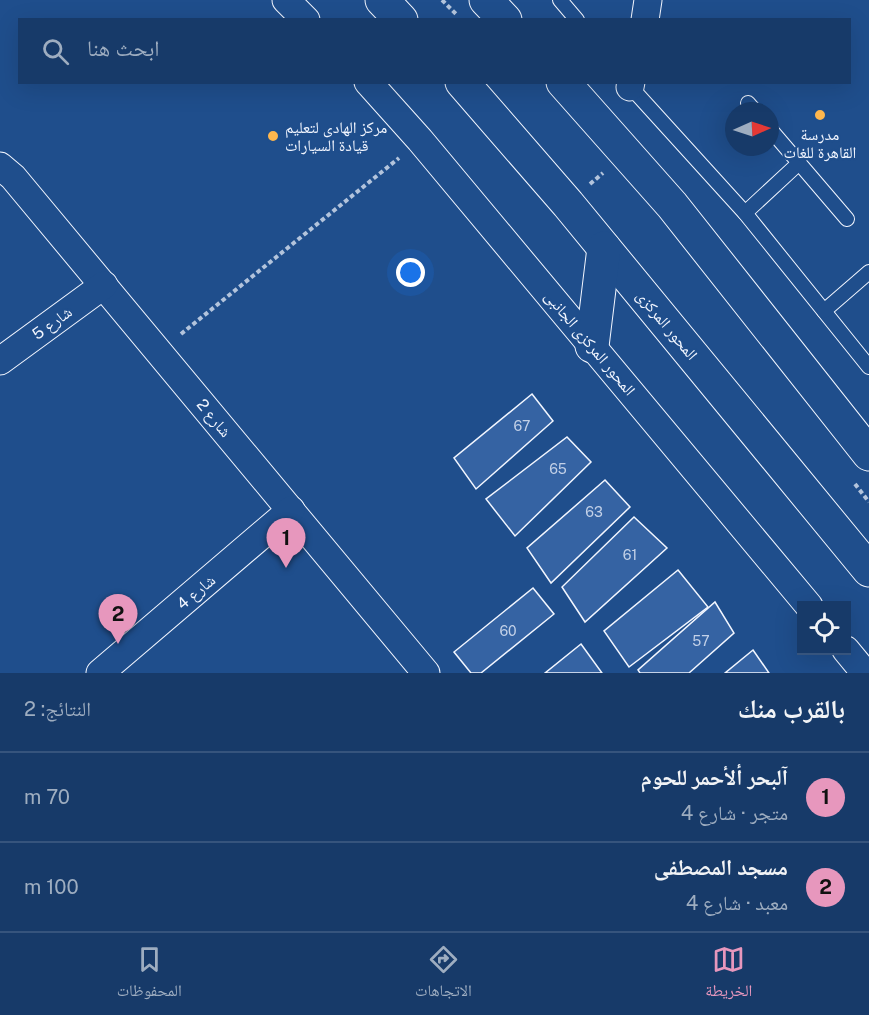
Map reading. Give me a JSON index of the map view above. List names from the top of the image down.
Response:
{
  "streets": {
    "main road": ["المحور المركزى"],
    "street": [
      "شارع 5",
      "المحور المركزى الجانبى",
      "شارع 2",
      "شارع 4"
    ]
  },
  "crossings": [
    ["شارع 5", "شارع 2"],
    ["شارع 2", "شارع 4"]
  ],
  "places": ["مدرسة القاهرة للغات", "مركز الهادى لتعليم قيادة السيارات"],
  "house_numbers": [
    "67",
    "65",
    "63",
    "61",
    "60",
    "57"
  ],
  "north": "right",
  "page": {
    "search": "ابحث هنا",
    "pins": ["1", "2"],
    "heading": ["بالقرب منك", "النتائج: 2"],
    "list": [
      {
        "mark": "1",
        "name": "آلبحر ألأحمر للحوم",
        "note": "متجر · شارع 4",
        "value": "70 m"
      },
      {
        "mark": "2",
        "name": "مسجد المصطفى",
        "note": "معبد · شارع 4",
        "value": "100 m"
      }
    ],
    "nav": ["الخريطة", "الاتجاهات", "المحفوظات"]
  }
}
